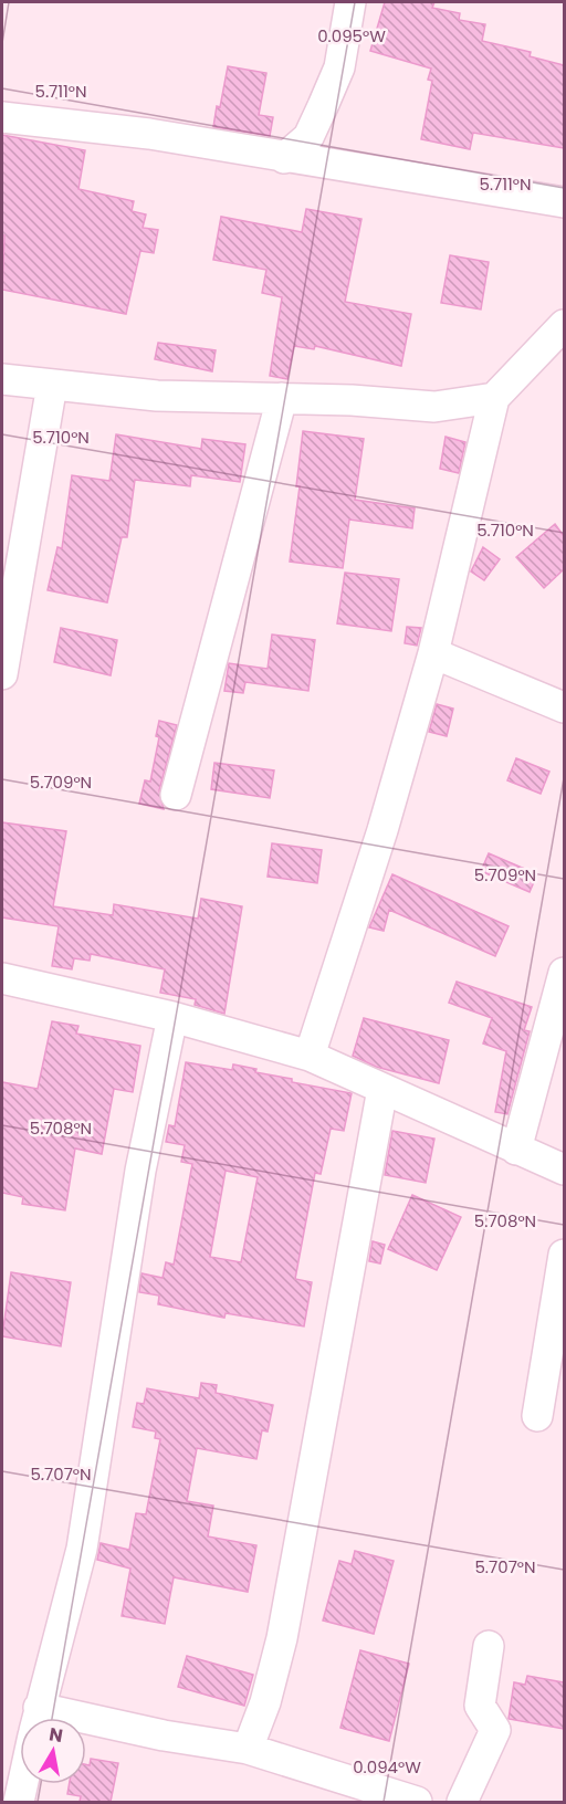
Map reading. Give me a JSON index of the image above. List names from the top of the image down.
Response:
{
  "north": "top",
  "coordinates": [
    "0.095°W",
    "5.711°N",
    "5.710°N",
    "5.709°N",
    "5.708°N",
    "5.707°N",
    "0.094°W"
  ]
}
